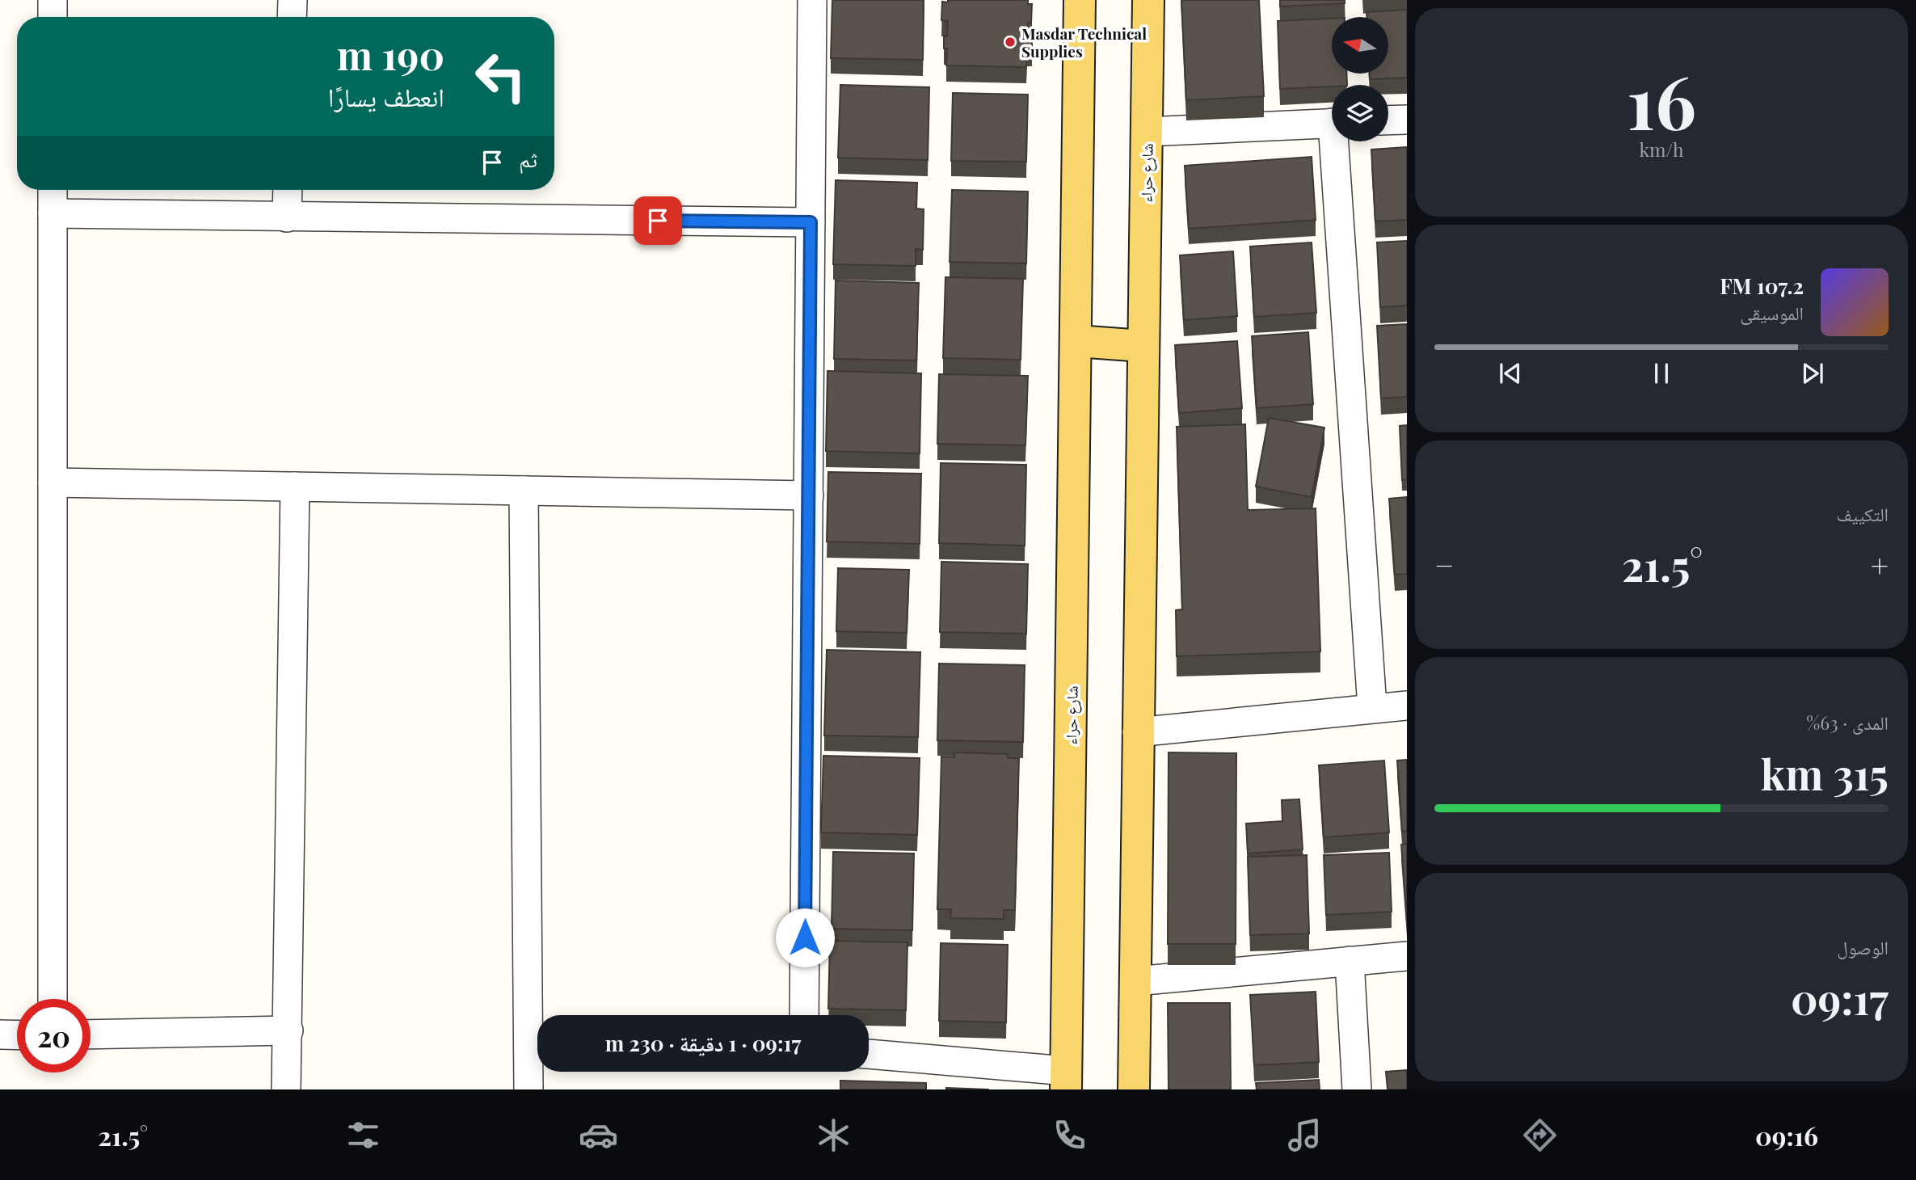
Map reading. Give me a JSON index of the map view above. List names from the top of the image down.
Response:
{
  "streets": {
    "main road": ["شارع حراء"]
  },
  "places": ["Masdar Technical Supplies"],
  "north": "left",
  "page": {
    "tile": [
      ["16", "km/h"],
      "التكييف",
      ["المدى · 63%", "315 km"],
      ["الوصول", "09:17"]
    ],
    "turn": ["190 m", "انعطف يسارًا"],
    "then": "ثم",
    "song": ["107.2 FM", "الموسيقى"],
    "heat": ["−", "21.5°", "+"],
    "limit": "20",
    "trip": "09:17 · 1 دقيقة · 230 m",
    "tabs": ["09:16", "21.5°"]
  }
}
